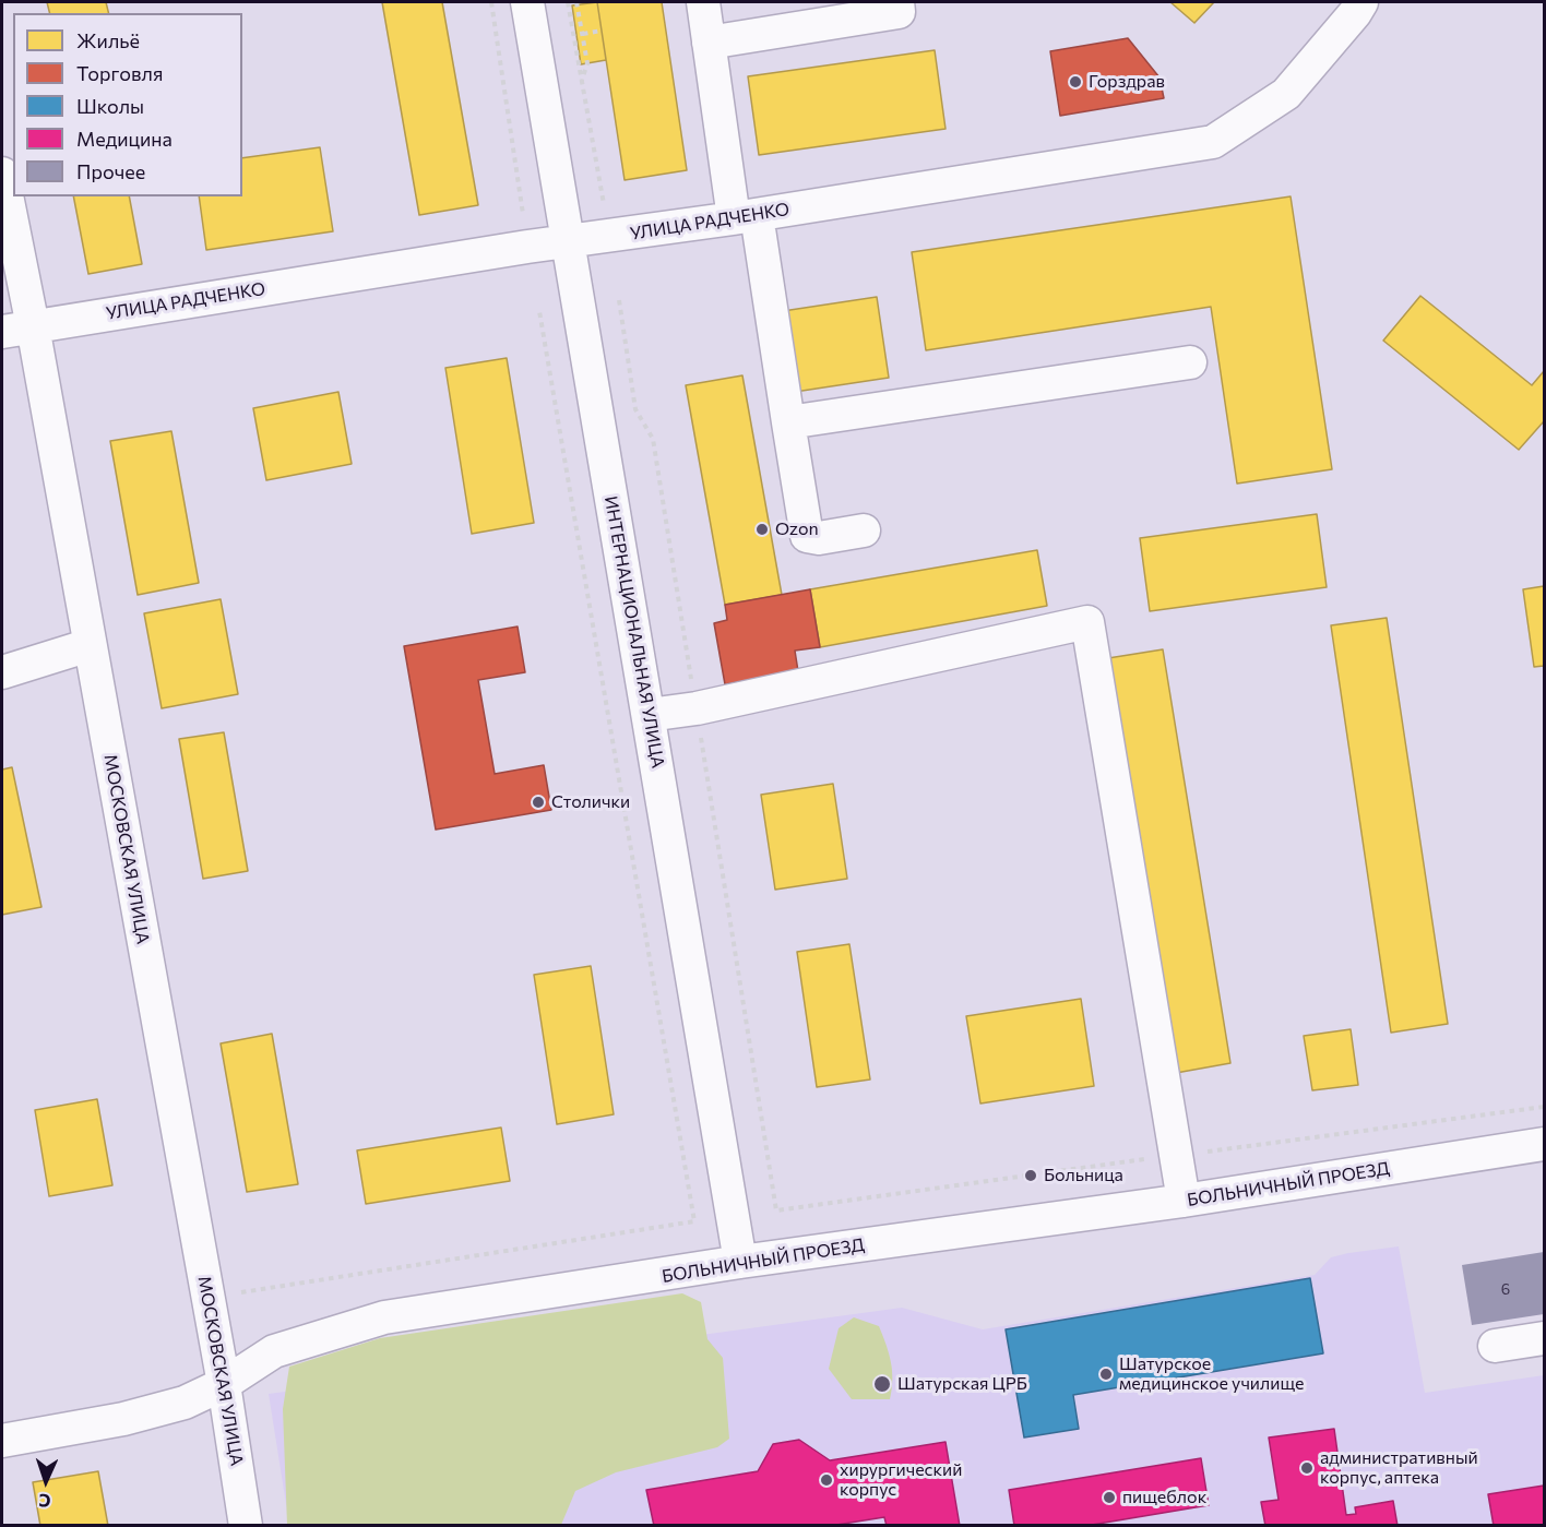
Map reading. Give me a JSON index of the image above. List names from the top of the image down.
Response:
{
  "streets": {
    "street": [
      "УЛИЦА РАДЧЕНКО",
      "ИНТЕРНАЦИОНАЛЬНАЯ УЛИЦА",
      "МОСКОВСКАЯ УЛИЦА",
      "БОЛЬНИЧНЫЙ ПРОЕЗД"
    ]
  },
  "crossings": [
    ["УЛИЦА РАДЧЕНКО", "ИНТЕРНАЦИОНАЛЬНАЯ УЛИЦА"],
    ["УЛИЦА РАДЧЕНКО", "МОСКОВСКАЯ УЛИЦА"],
    ["ИНТЕРНАЦИОНАЛЬНАЯ УЛИЦА", "БОЛЬНИЧНЫЙ ПРОЕЗД"],
    ["МОСКОВСКАЯ УЛИЦА", "БОЛЬНИЧНЫЙ ПРОЕЗД"]
  ],
  "places": [
    "Горздрав",
    "Ozon",
    "Столички",
    "Больница",
    "Шатурское медицинское училище",
    "Шатурская ЦРБ",
    "административный корпус, аптека",
    "хирургический корпус",
    "пищеблок"
  ],
  "house_numbers": ["6"],
  "legend": [
    "Жильё",
    "Торговля",
    "Школы",
    "Медицина",
    "Прочее"
  ],
  "north": "bottom"
}
